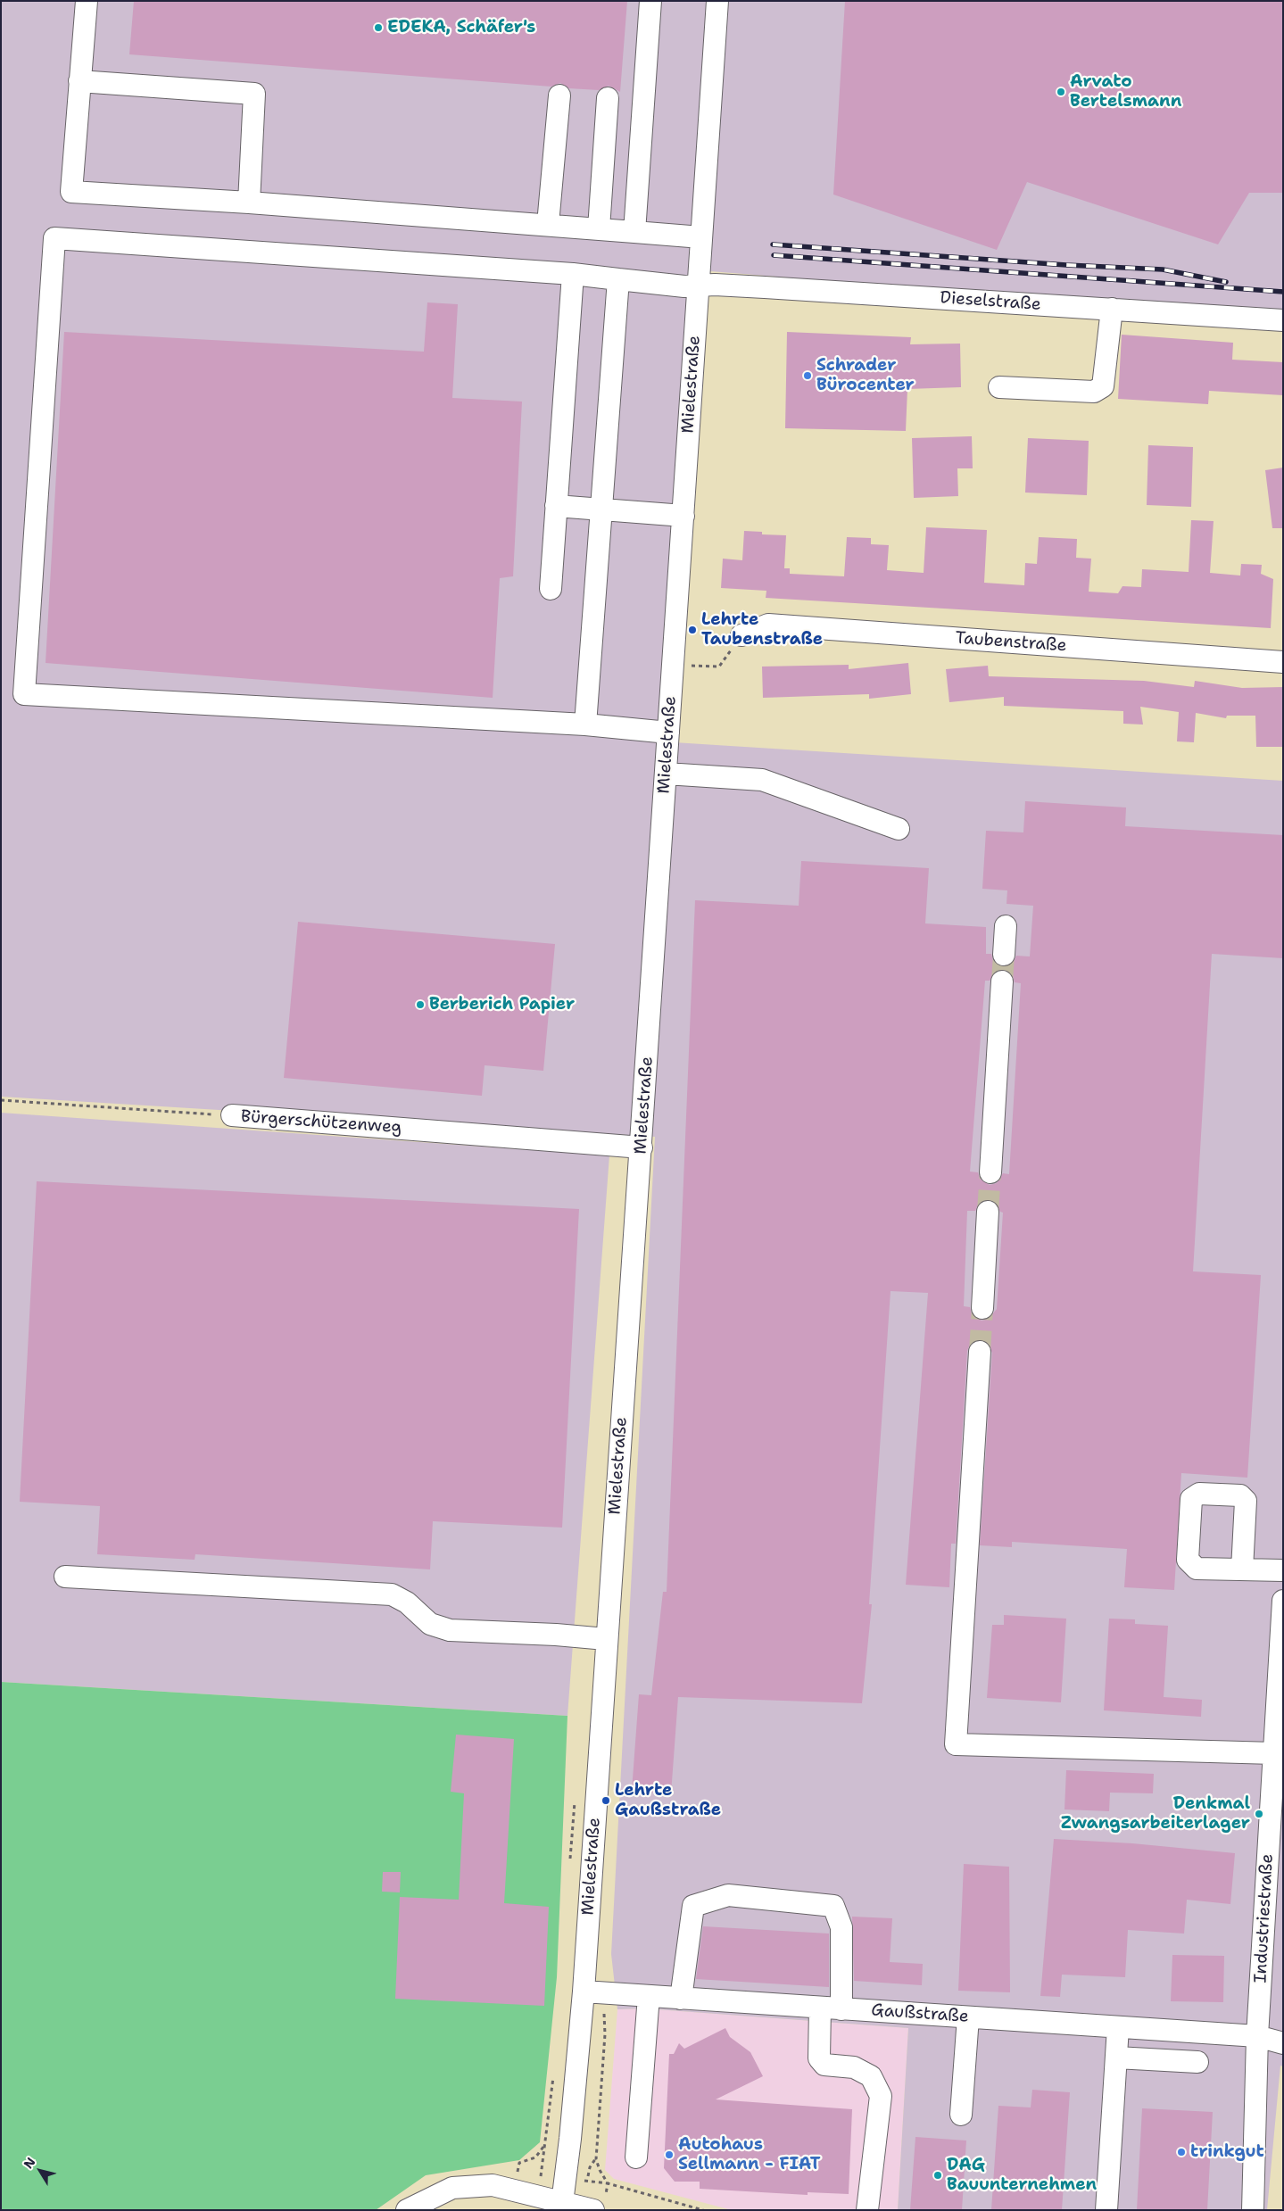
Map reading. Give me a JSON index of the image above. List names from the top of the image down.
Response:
{
  "streets": {
    "street": [
      "Dieselstraße",
      "Mielestraße",
      "Taubenstraße",
      "Bürgerschützenweg",
      "Industriestraße",
      "Gaußstraße"
    ]
  },
  "crossings": [
    ["Dieselstraße", "Mielestraße"],
    ["Mielestraße", "Bürgerschützenweg"],
    ["Mielestraße", "Gaußstraße"],
    ["Industriestraße", "Gaußstraße"]
  ],
  "places": [
    "EDEKA, Schäfer's",
    "Arvato Bertelsmann",
    "Schrader Bürocenter",
    "Lehrte Taubenstraße",
    "Berberich Papier",
    "Lehrte Gaußstraße",
    "Denkmal Zwangsarbeiterlager",
    "trinkgut",
    "Autohaus Sellmann - FIAT",
    "DAG Bauunternehmen"
  ],
  "north": "top left"
}
